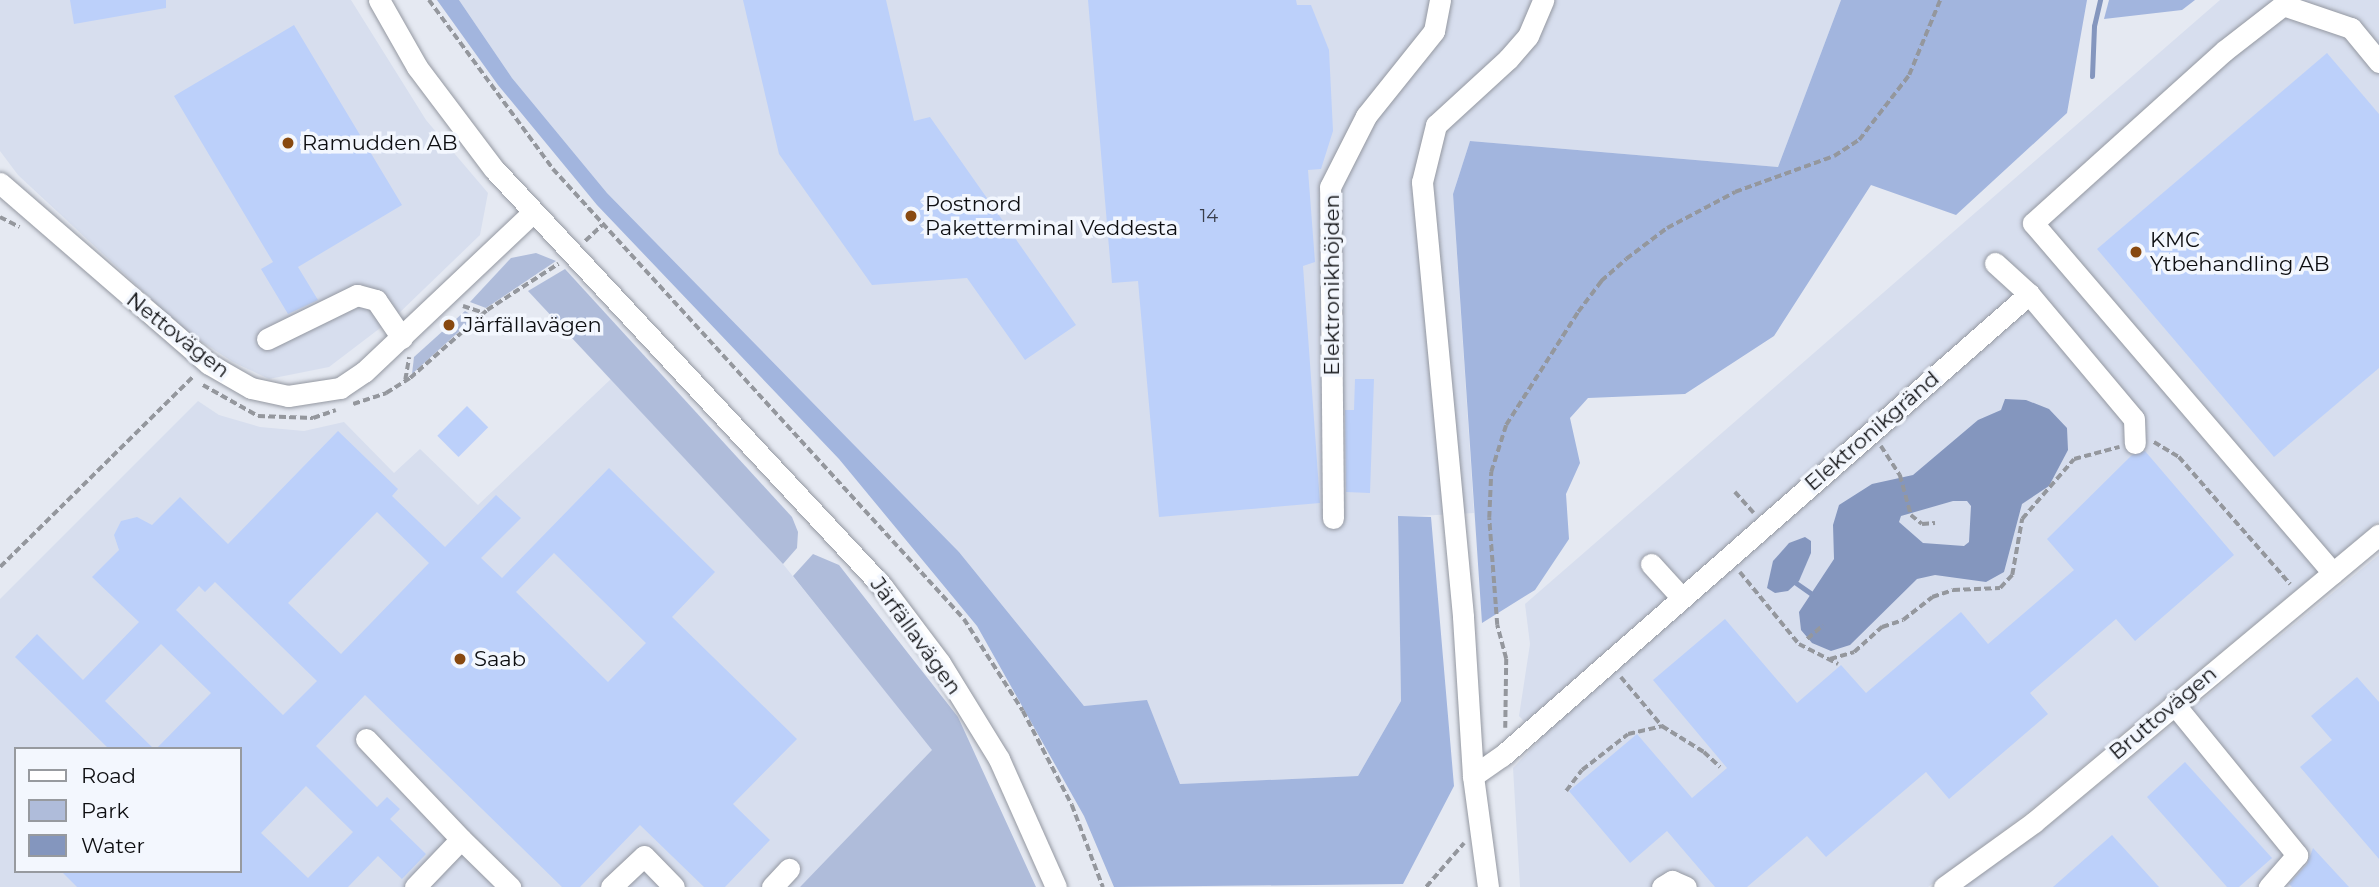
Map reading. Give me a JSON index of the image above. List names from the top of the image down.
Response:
{
  "streets": {
    "street": [
      "Elektronikhöjden",
      "Nettovägen",
      "Elektronikgränd",
      "Järfällavägen",
      "Bruttovägen"
    ]
  },
  "crossings": [
    ["Nettovägen", "Järfällavägen"]
  ],
  "places": [
    "Ramudden AB",
    "Postnord Paketterminal Veddesta",
    "KMC Ytbehandling AB",
    "Järfällavägen",
    "Saab"
  ],
  "house_numbers": ["14"],
  "legend": ["Road", "Park", "Water"]
}
